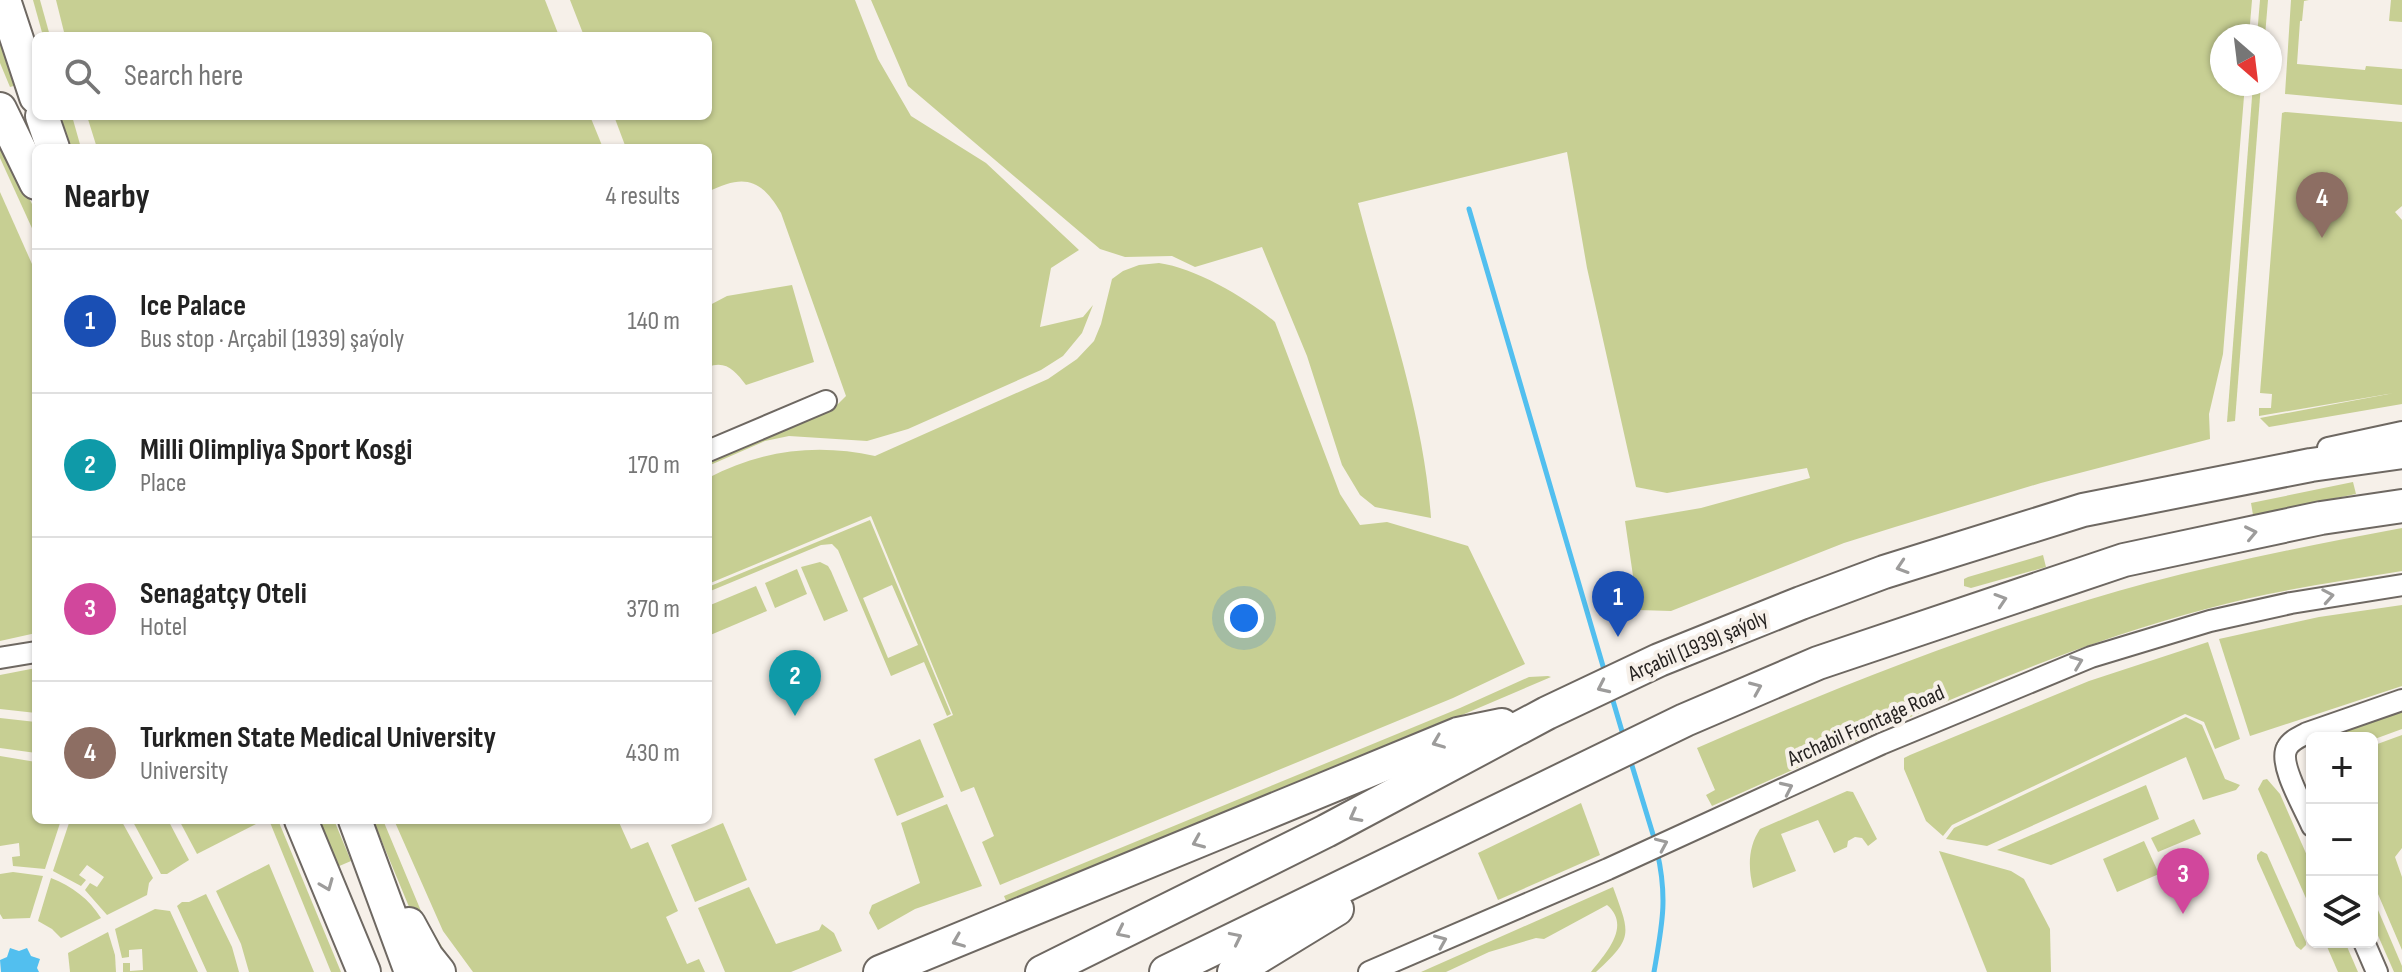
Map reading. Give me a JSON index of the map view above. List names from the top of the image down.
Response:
{
  "streets": {
    "main road": ["Arçabil (1939) şaýoly"],
    "street": ["Archabil Frontage Road"]
  },
  "one_way": ["Archabil Frontage Road"],
  "north": "bottom right",
  "page": {
    "search": "Search here",
    "heading": ["Nearby", "4 results"],
    "pins": [
      "4",
      "1",
      "2",
      "3"
    ],
    "list": [
      {
        "mark": "1",
        "name": "Ice Palace",
        "note": "Bus stop · Arçabil (1939) şaýoly",
        "value": "140 m"
      },
      {
        "mark": "2",
        "name": "Milli Olimpliya Sport Kosgi",
        "note": "Place",
        "value": "170 m"
      },
      {
        "mark": "3",
        "name": "Senagatçy Oteli",
        "note": "Hotel",
        "value": "370 m"
      },
      {
        "mark": "4",
        "name": "Turkmen State Medical University",
        "note": "University",
        "value": "430 m"
      }
    ],
    "map_buttons": ["+", "−"]
  }
}
